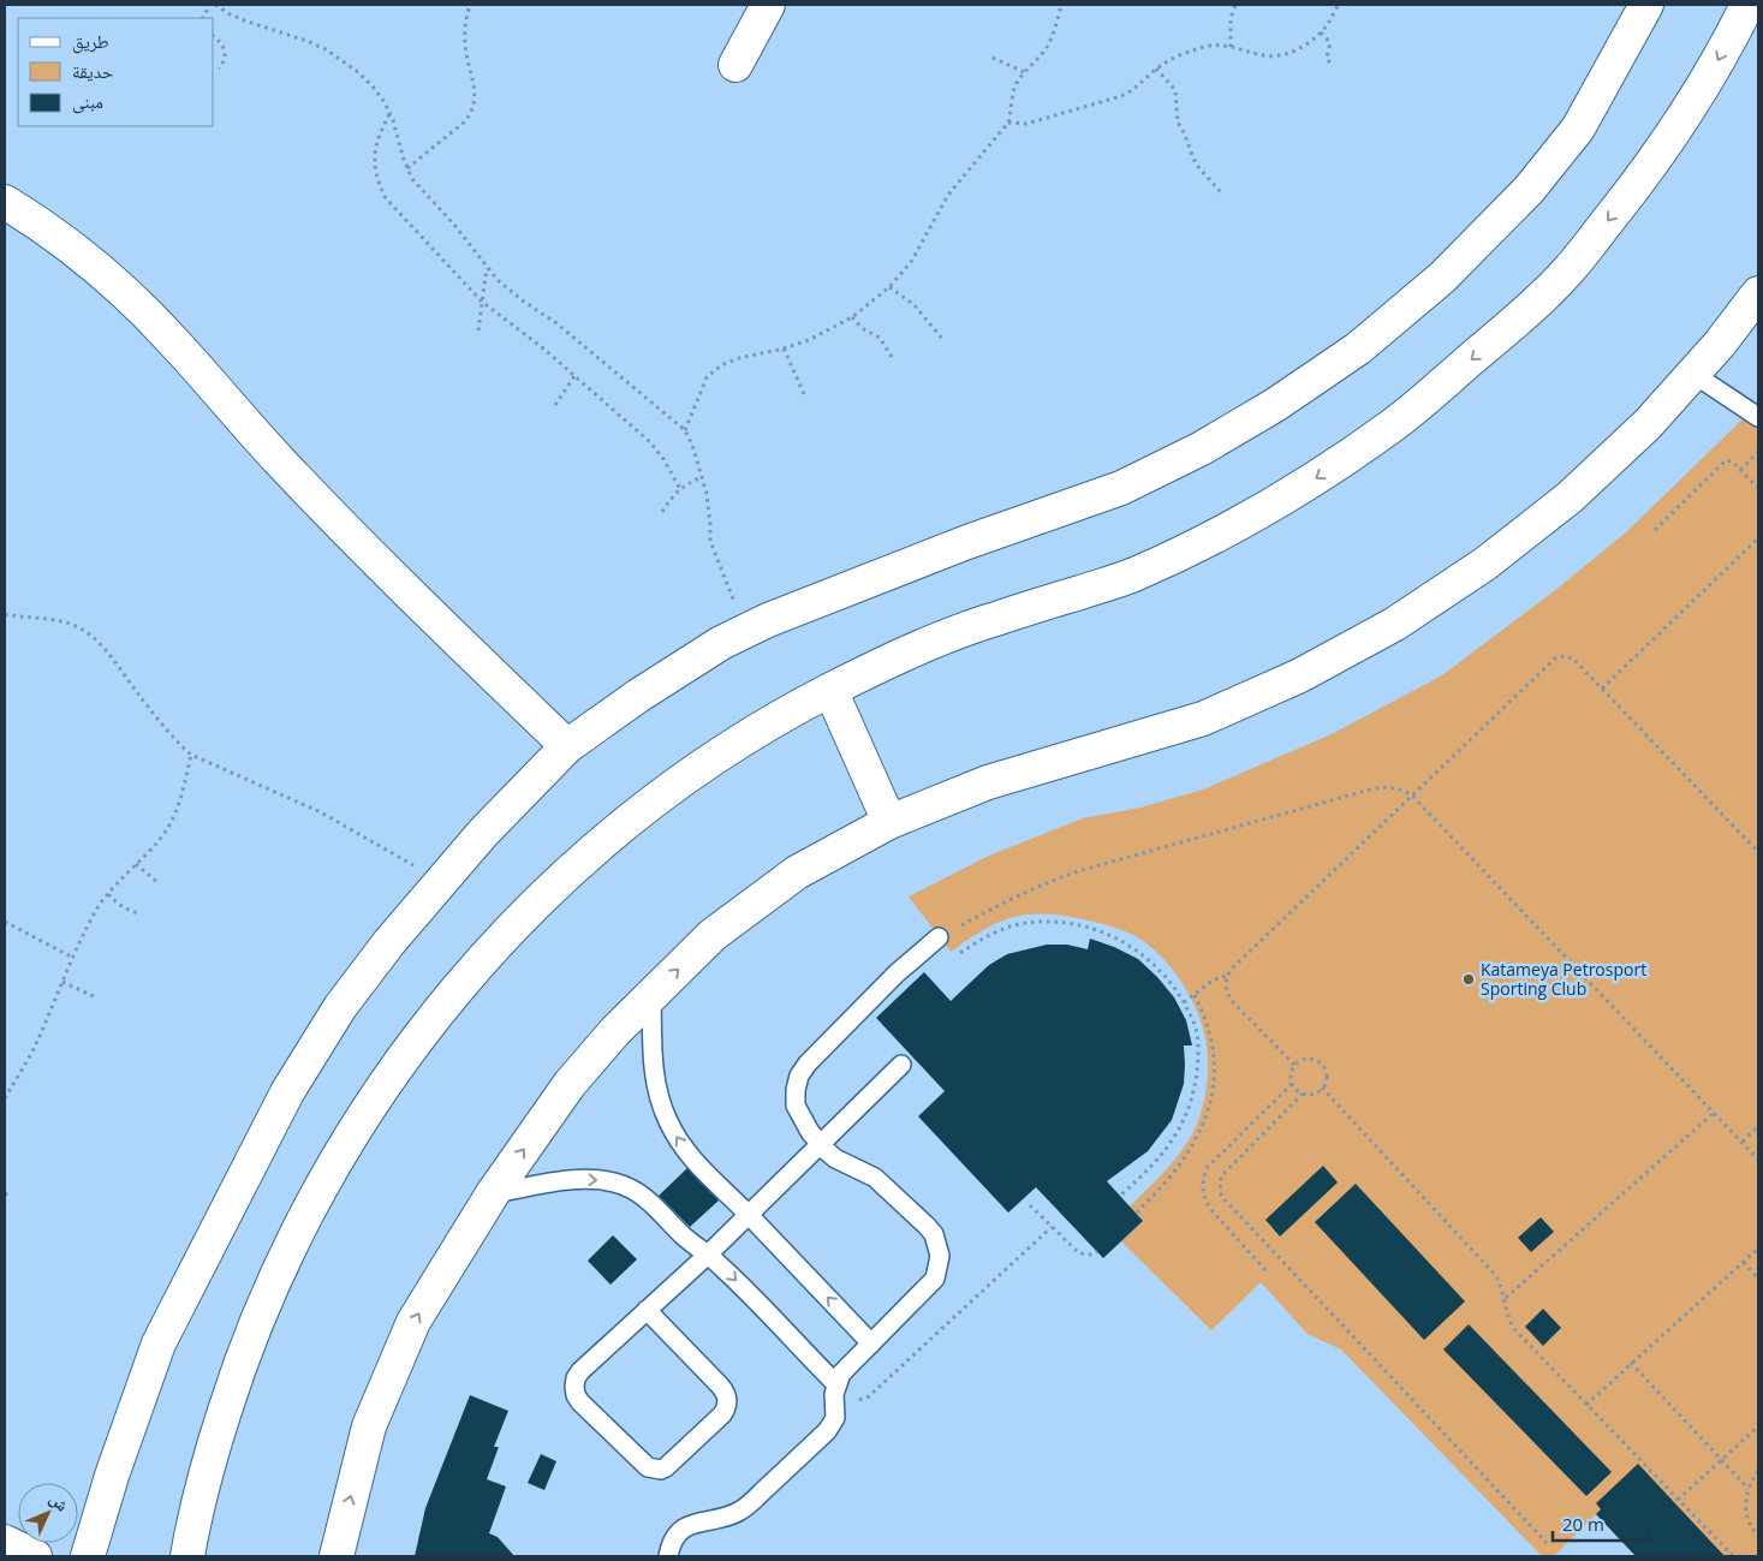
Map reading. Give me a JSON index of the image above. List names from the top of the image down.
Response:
{
  "places": ["Katameya Petrosport Sporting Club"],
  "legend": ["طريق", "حديقة", "مبنى"],
  "scale_bar": "20 m",
  "north": "top right"
}
